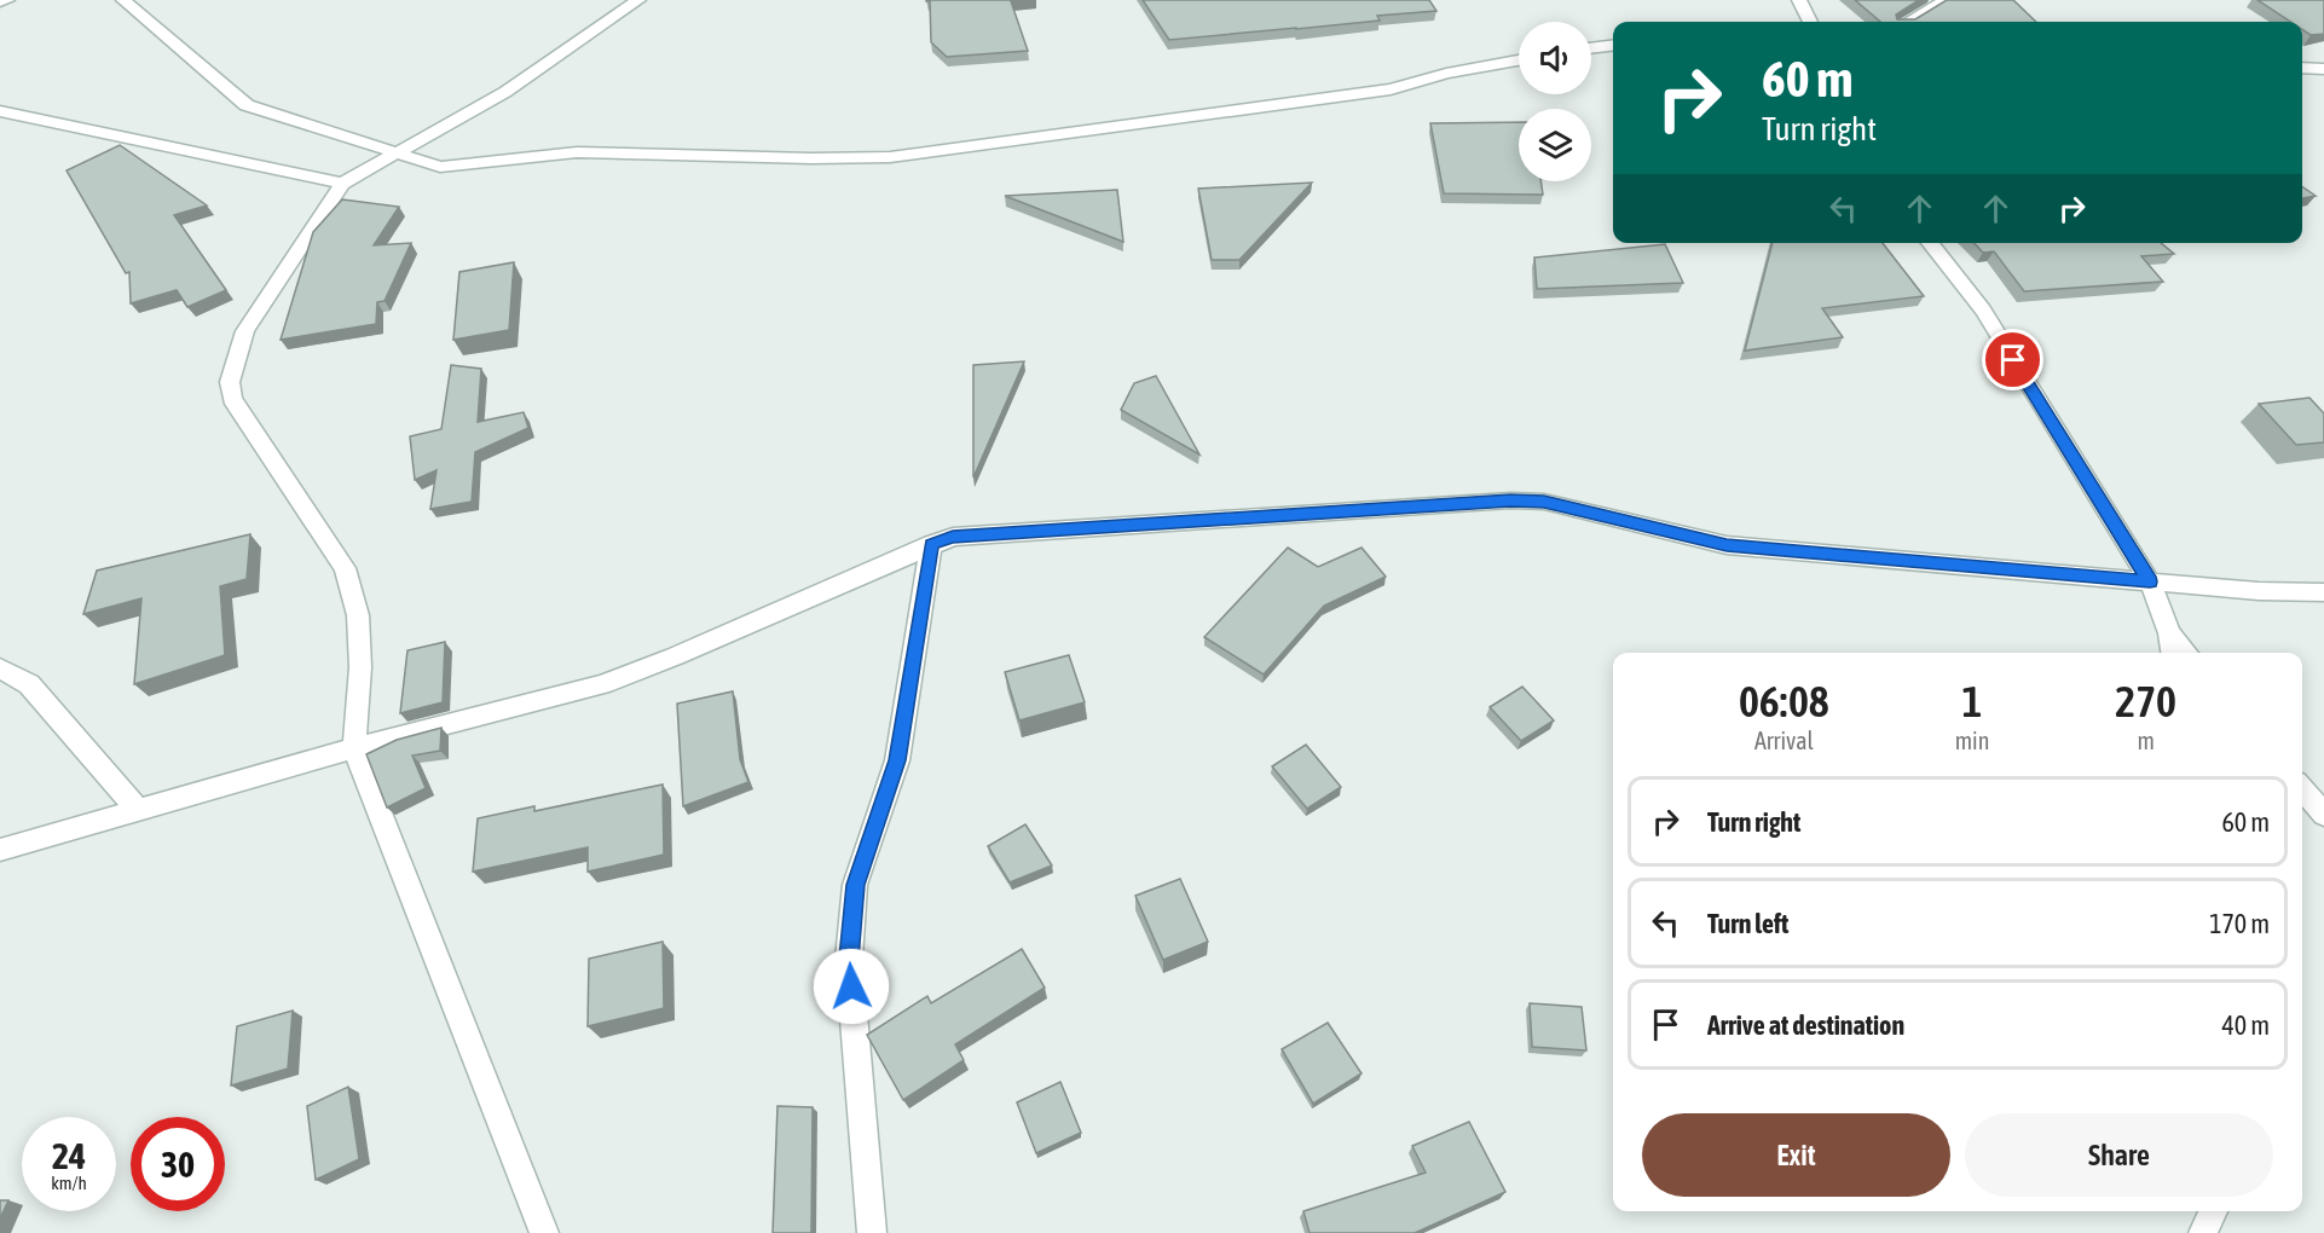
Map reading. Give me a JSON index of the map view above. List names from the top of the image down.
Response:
{
  "page": {
    "turn": ["60 m", "Turn right"],
    "eta": [
      "06:08",
      "Arrival",
      "1",
      "min",
      "270",
      "m"
    ],
    "list": [
      {
        "name": "Turn right",
        "value": "60 m"
      },
      {
        "name": "Turn left",
        "value": "170 m"
      },
      {
        "name": "Arrive at destination",
        "value": "40 m"
      }
    ],
    "buttons": ["Exit", "Share"],
    "speed": "24 km/h",
    "limit": "30"
  }
}
